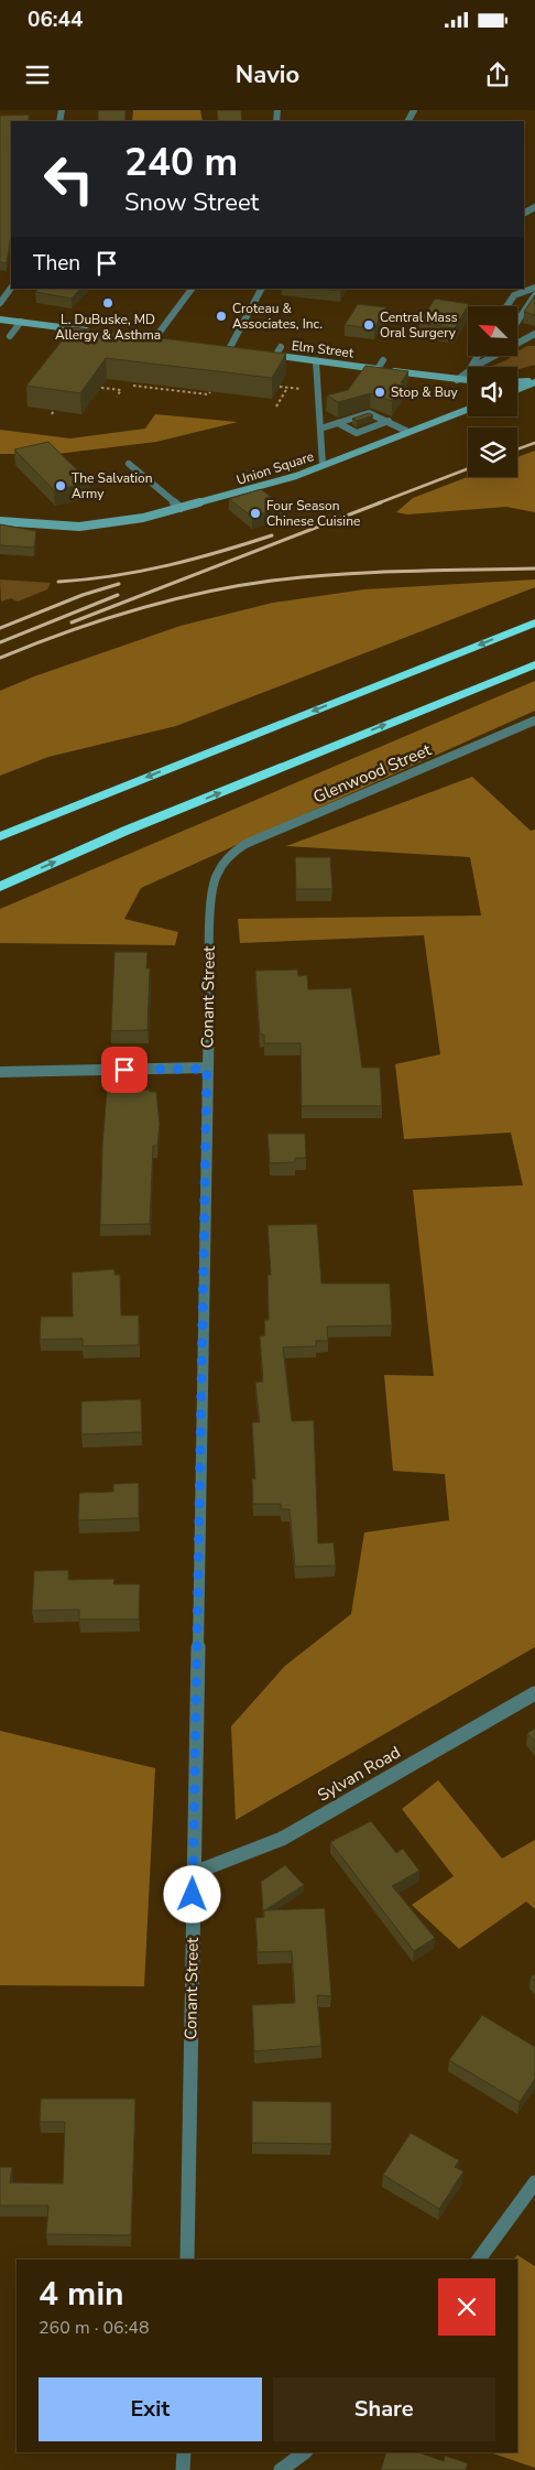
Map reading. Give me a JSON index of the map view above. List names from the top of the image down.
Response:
{
  "streets": {
    "main road": ["Elm Street", "Union Square"],
    "street": ["Glenwood Street", "Conant Street", "Sylvan Road"]
  },
  "crossings": [
    ["Glenwood Street", "Conant Street"],
    ["Conant Street", "Sylvan Road"]
  ],
  "places": [
    "L. DuBuske, MD Allergy & Asthma",
    "Croteau & Associates, Inc.",
    "Central Mass Oral Surgery",
    "Stop & Buy",
    "The Salvation Army",
    "Four Season Chinese Cuisine"
  ],
  "north": "top left",
  "page": {
    "status": "06:44",
    "header": "Navio",
    "turn": ["240 m", "Snow Street"],
    "then": "Then",
    "heading": ["4 min", "260 m · 06:48"],
    "buttons": ["Exit", "Share"]
  }
}
